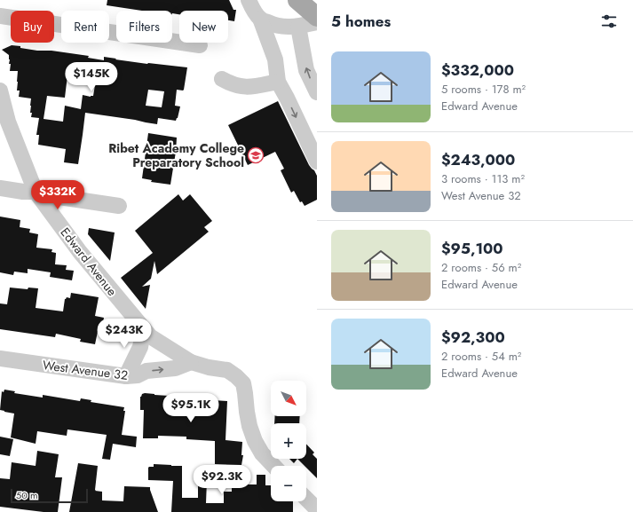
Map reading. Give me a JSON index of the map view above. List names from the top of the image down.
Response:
{
  "streets": {
    "street": ["Edward Avenue", "West Avenue 32"]
  },
  "crossings": [
    ["Edward Avenue", "West Avenue 32"]
  ],
  "places": {
    "school or university": ["Ribet Academy College Preparatory School"]
  },
  "scale_bar": "50 m",
  "north": "bottom right",
  "page": {
    "heading": "5 homes",
    "chip": [
      "Buy",
      "Rent",
      "Filters",
      "New"
    ],
    "list": [
      {
        "name": "$332,000",
        "note": "5 rooms · 178 m² · Edward Avenue"
      },
      {
        "name": "$243,000",
        "note": "3 rooms · 113 m² · West Avenue 32"
      },
      {
        "name": "$95,100",
        "note": "2 rooms · 56 m² · Edward Avenue"
      },
      {
        "name": "$92,300",
        "note": "2 rooms · 54 m² · Edward Avenue"
      }
    ],
    "price": [
      "$145K",
      "$332K",
      "$243K",
      "$95.1K",
      "$92.3K"
    ],
    "map_buttons": ["+", "−"],
    "scale": "50 m"
  }
}
